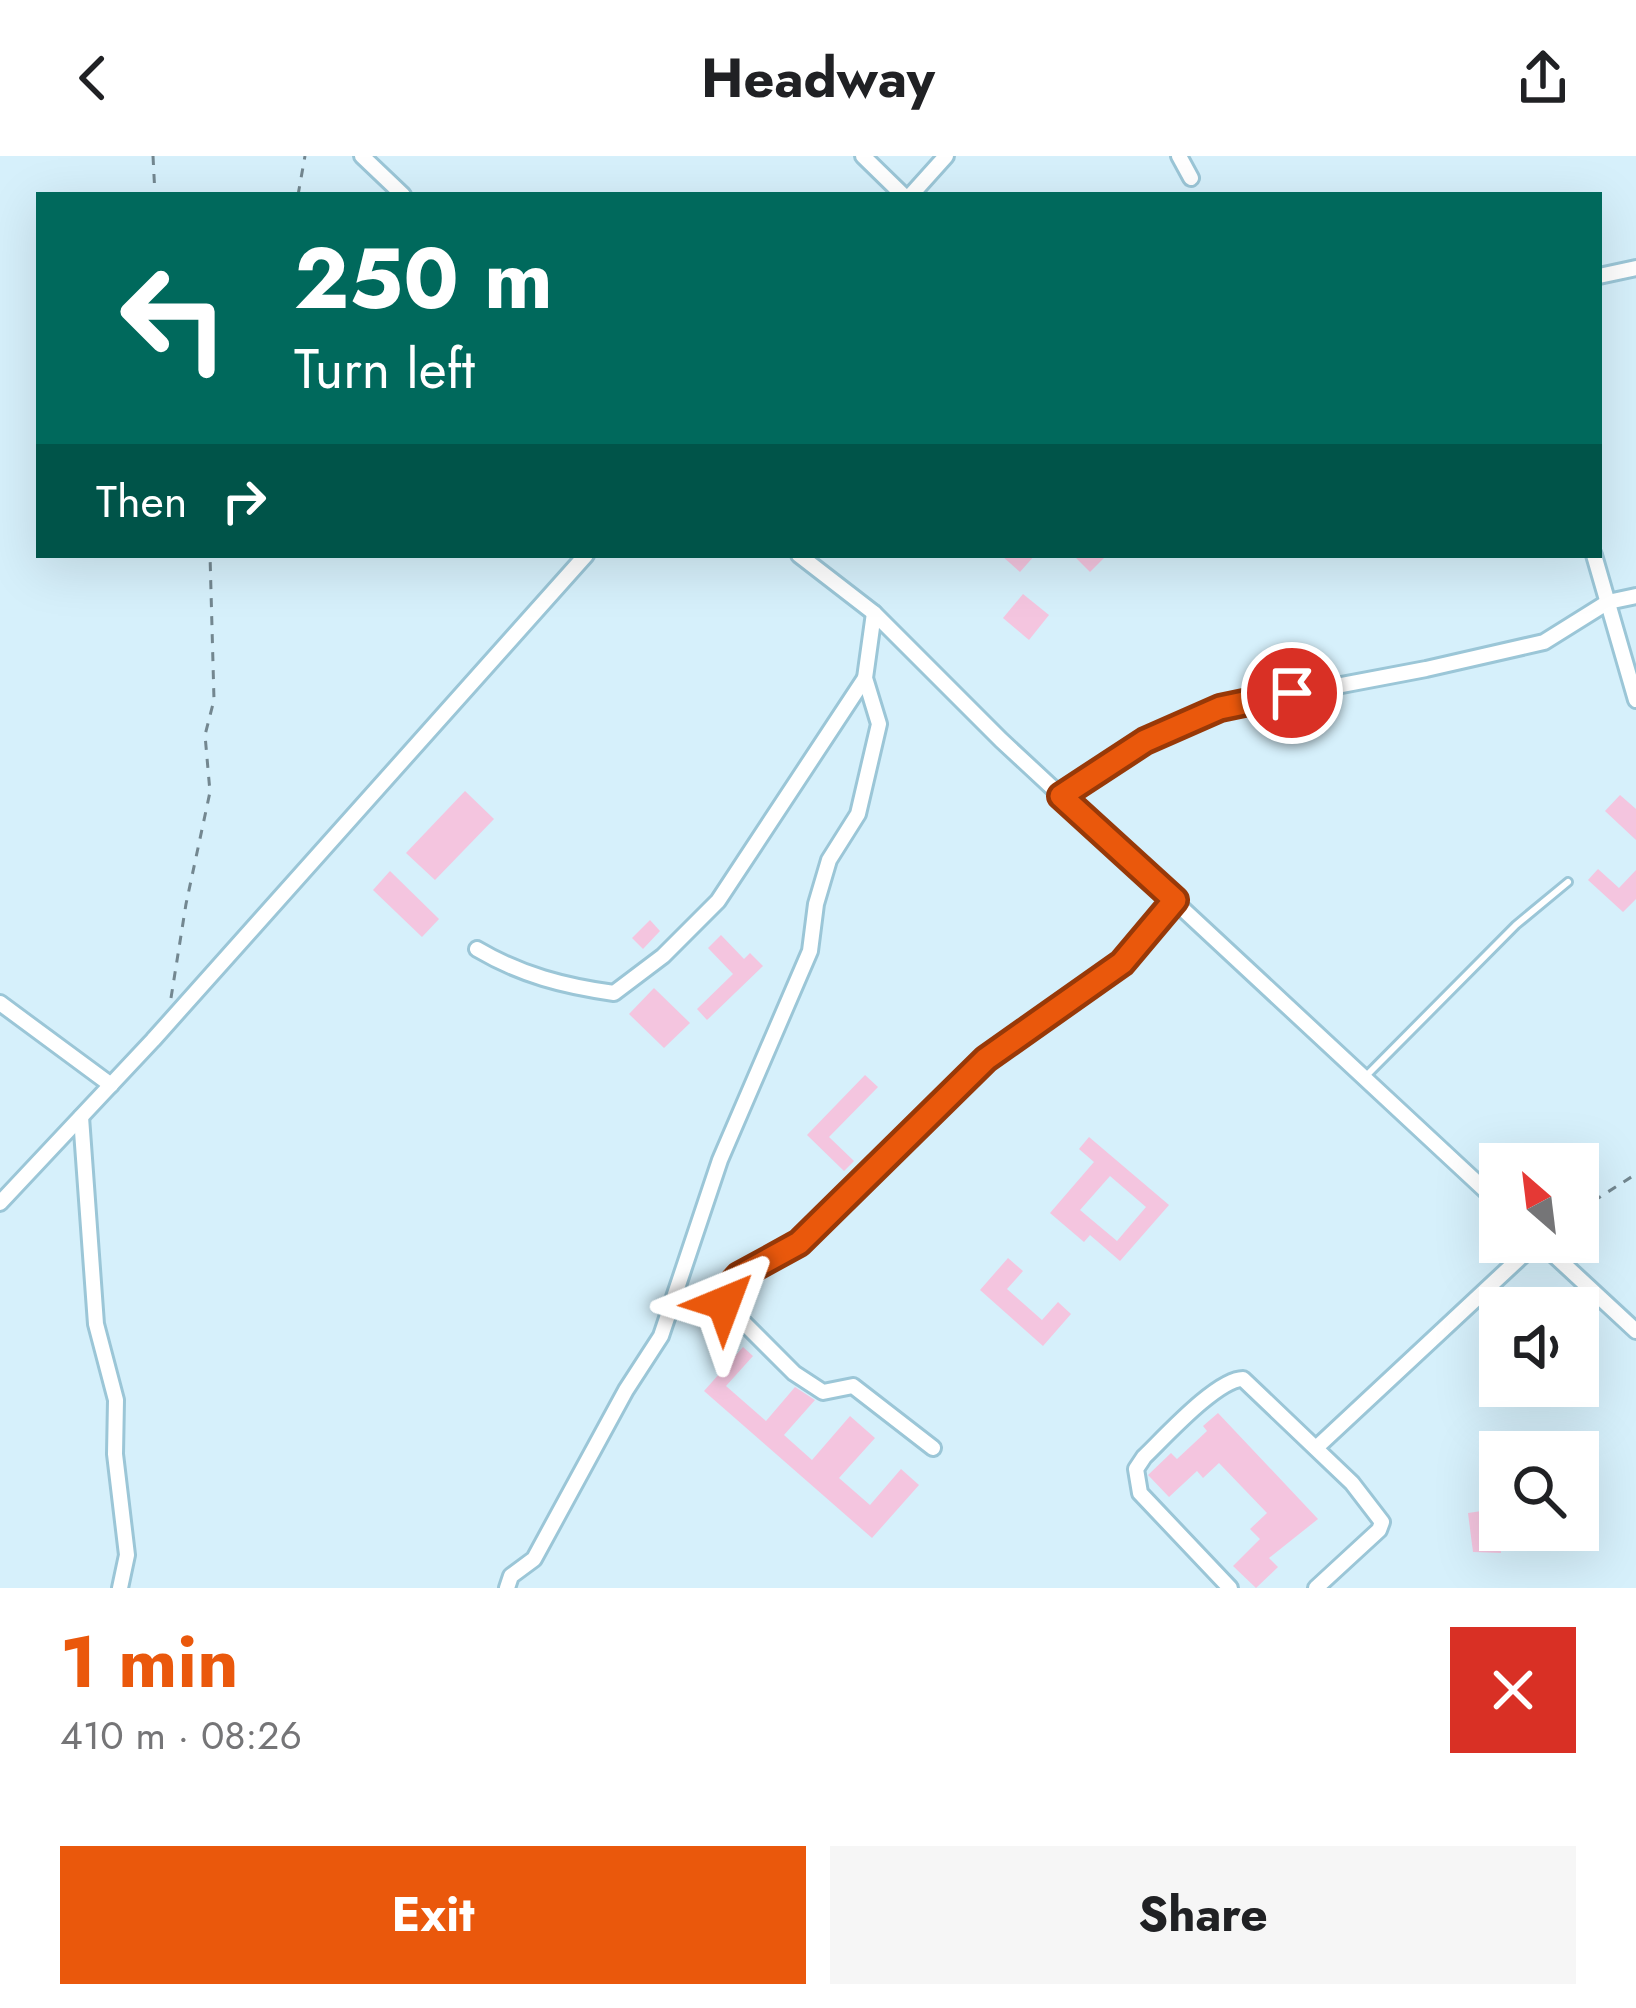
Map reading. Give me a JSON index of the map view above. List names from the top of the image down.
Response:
{
  "north": "top left",
  "page": {
    "header": "Headway",
    "turn": ["250 m", "Turn left"],
    "then": "Then",
    "heading": ["1 min", "410 m · 08:26"],
    "buttons": ["Exit", "Share"]
  }
}
